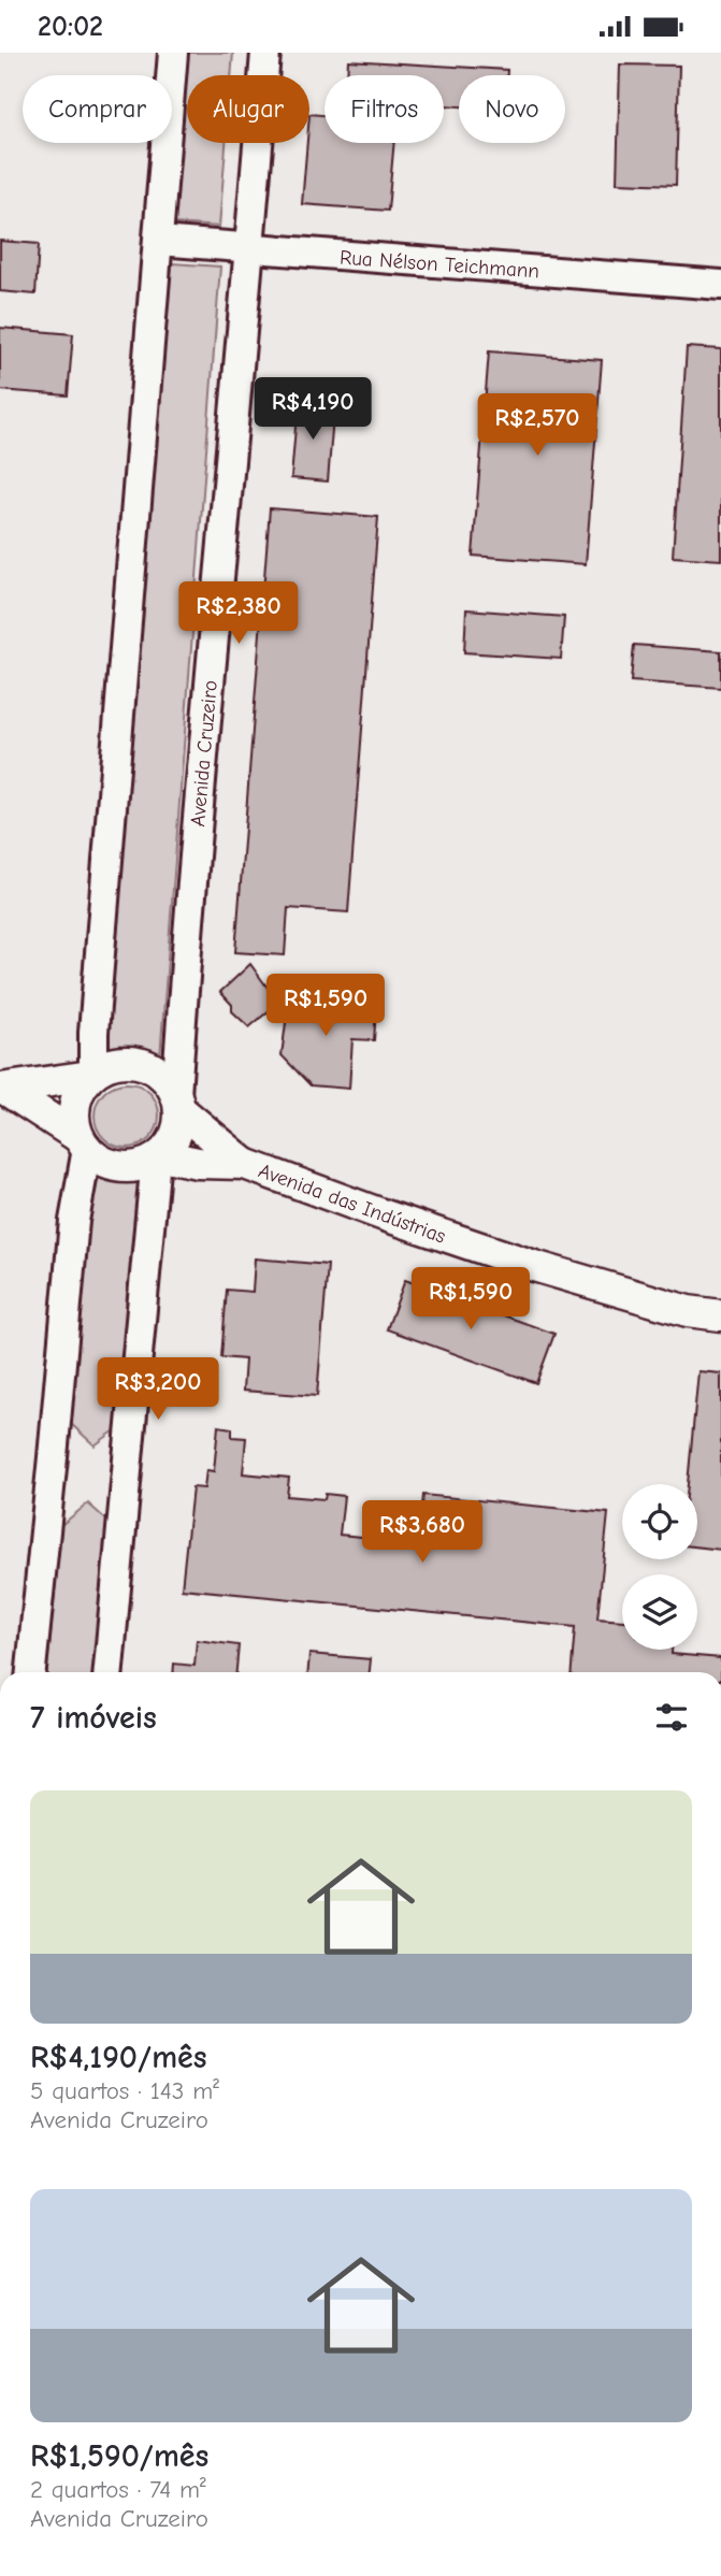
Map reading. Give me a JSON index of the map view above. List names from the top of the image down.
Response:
{
  "streets": {
    "main road": ["Rua Nélson Teichmann", "Avenida Cruzeiro", "Avenida das Indústrias"]
  },
  "crossings": [
    ["Rua Nélson Teichmann", "Avenida Cruzeiro"]
  ],
  "page": {
    "status": "20:02",
    "chip": [
      "Comprar",
      "Alugar",
      "Filtros",
      "Novo"
    ],
    "price": [
      "R$4,190",
      "R$2,570",
      "R$2,380",
      "R$1,590",
      "R$1,590",
      "R$3,200",
      "R$3,680"
    ],
    "heading": "7 imóveis",
    "list": [
      {
        "name": "R$4,190/mês",
        "note": "5 quartos · 143 m² · Avenida Cruzeiro"
      },
      {
        "name": "R$1,590/mês",
        "note": "2 quartos · 74 m² · Avenida Cruzeiro"
      }
    ]
  }
}
